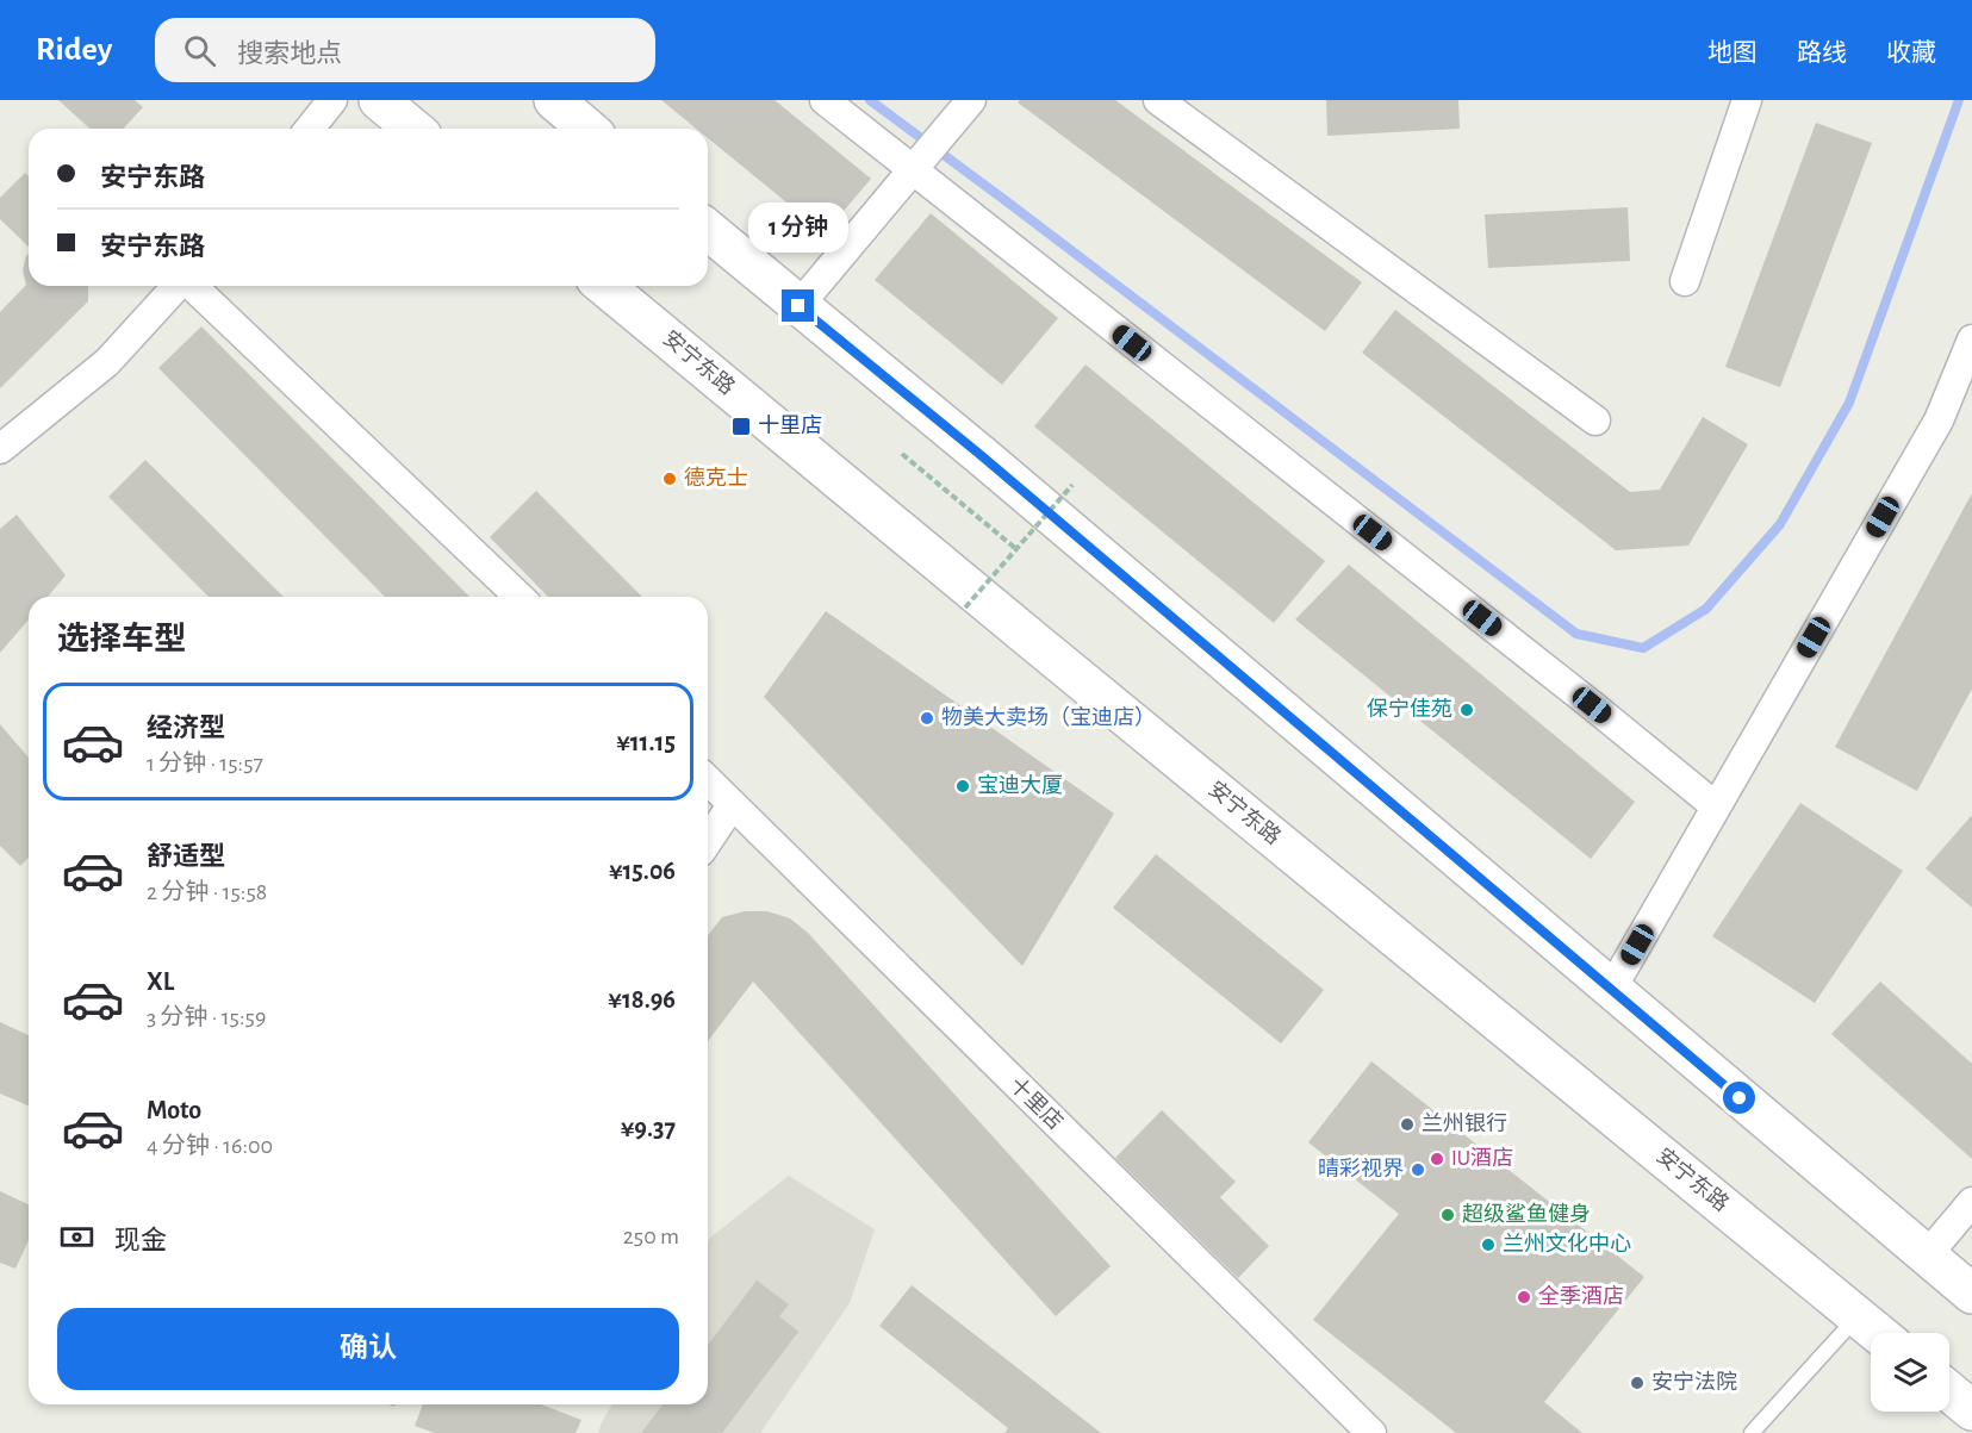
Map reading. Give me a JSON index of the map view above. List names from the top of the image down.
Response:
{
  "streets": {
    "main road": ["安宁东路"],
    "street": ["十里店"]
  },
  "places": {
    "transit": ["十里店"],
    "other": [
      "德克士",
      "保宁佳苑",
      "物美大卖场（宝迪店）",
      "宝迪大厦",
      "兰州银行",
      "IU酒店",
      "晴彩视界",
      "超级鲨鱼健身",
      "兰州文化中心",
      "全季酒店",
      "安宁法院"
    ]
  },
  "page": {
    "header": "Ridey",
    "search": "搜索地点",
    "nav": ["地图", "路线", "收藏"],
    "banner": ["安宁东路", "安宁东路"],
    "bubble": "1 分钟",
    "heading": "选择车型",
    "list": [
      {
        "name": "经济型",
        "note": "1 分钟 · 15:57",
        "value": "¥11.15"
      },
      {
        "name": "舒适型",
        "note": "2 分钟 · 15:58",
        "value": "¥15.06"
      },
      {
        "name": "XL",
        "note": "3 分钟 · 15:59",
        "value": "¥18.96"
      },
      {
        "name": "Moto",
        "note": "4 分钟 · 16:00",
        "value": "¥9.37"
      }
    ],
    "pay": ["现金", "250 m"],
    "buttons": "确认"
  }
}
